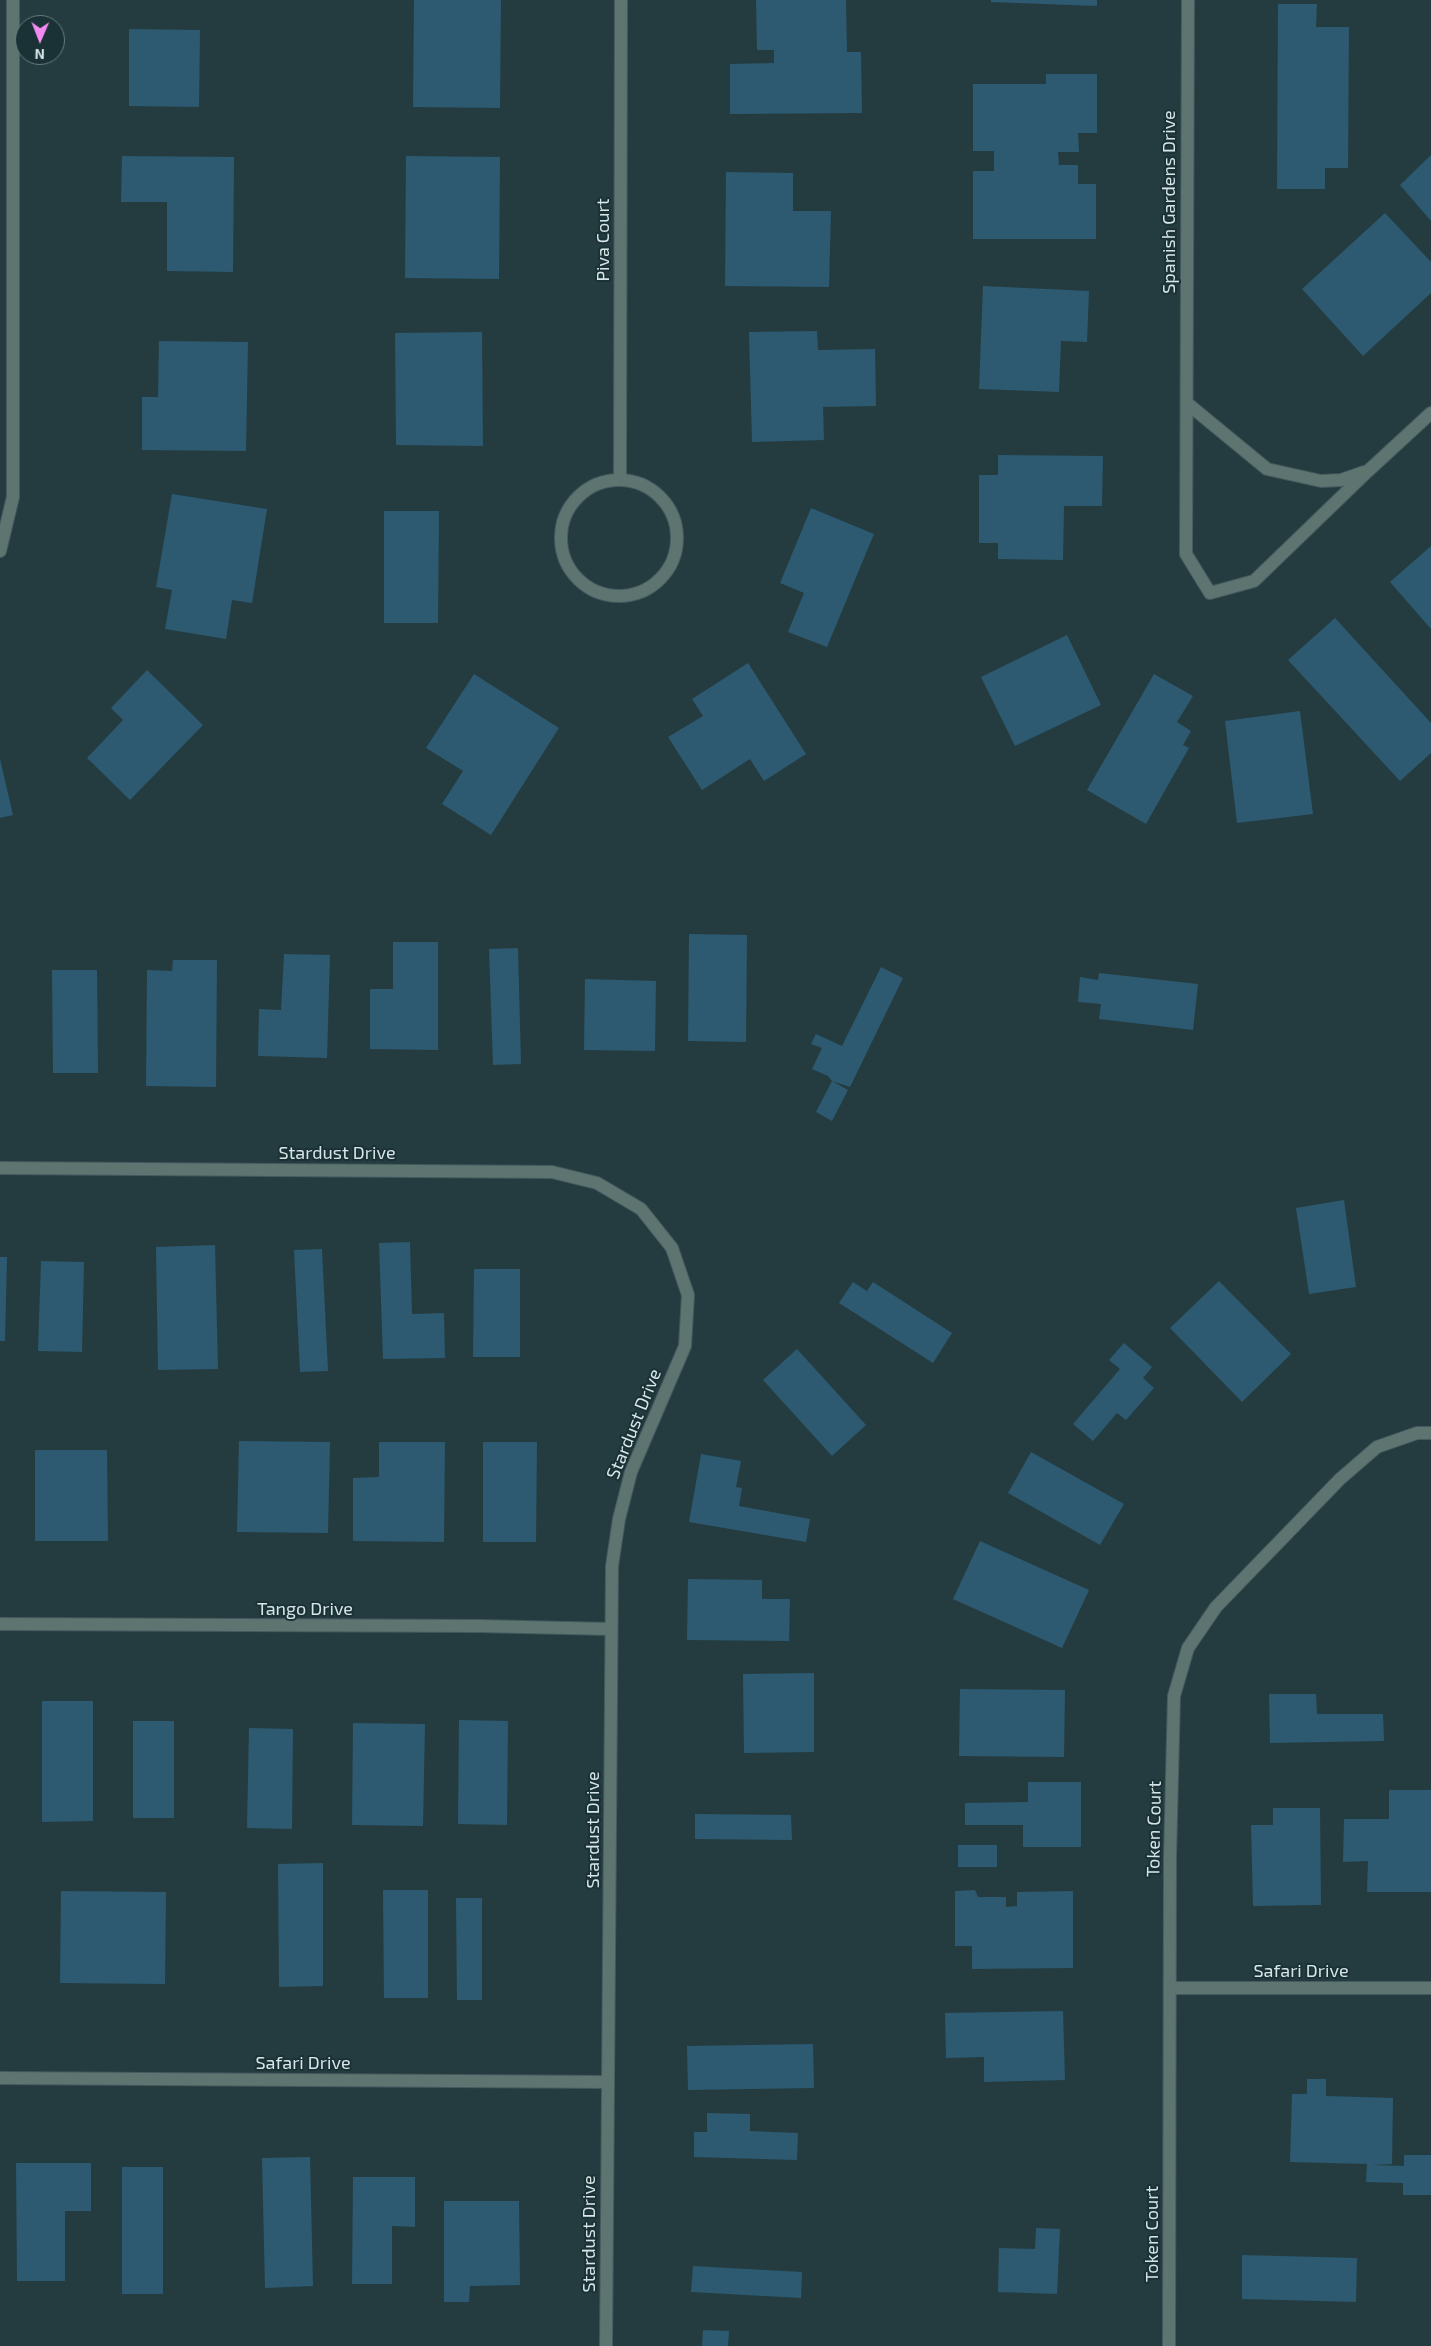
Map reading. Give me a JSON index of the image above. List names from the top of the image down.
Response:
{
  "streets": {
    "street": [
      "Spanish Gardens Drive",
      "Piva Court",
      "Stardust Drive",
      "Tango Drive",
      "Token Court",
      "Safari Drive"
    ]
  },
  "crossings": [
    ["Stardust Drive", "Tango Drive"],
    ["Stardust Drive", "Safari Drive"],
    ["Token Court", "Safari Drive"]
  ],
  "north": "bottom"
}
